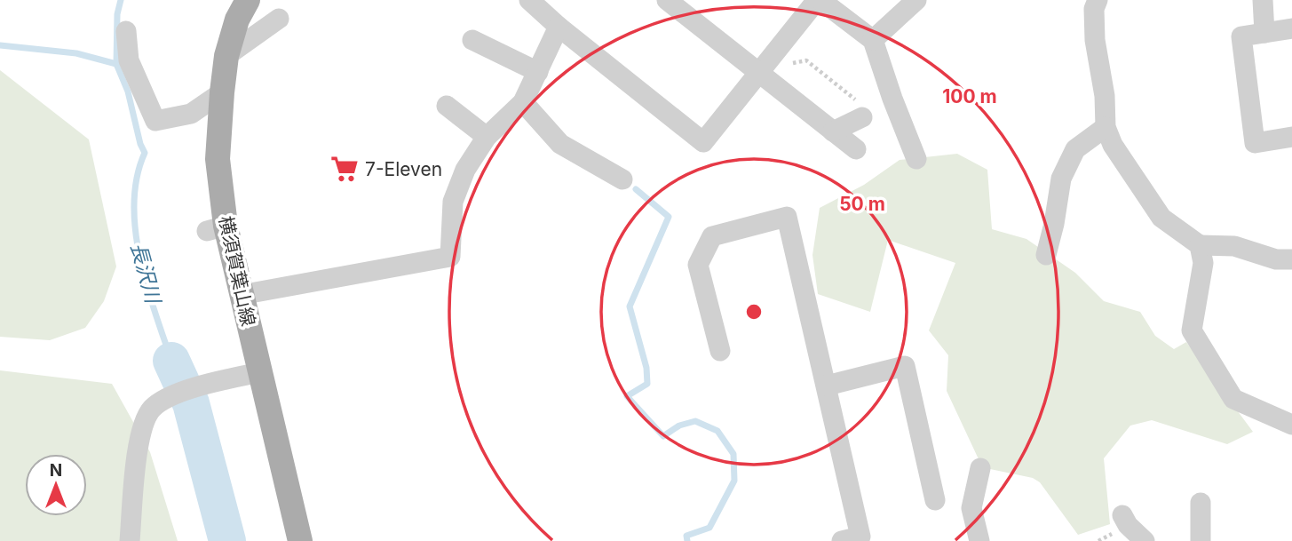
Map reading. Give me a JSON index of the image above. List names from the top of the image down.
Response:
{
  "streets": {
    "main road": ["横須賀葉山線"]
  },
  "water": ["長沢川"],
  "places": {
    "supermarket": ["7-Eleven"]
  },
  "north": "top",
  "rings": ["100 m", "50 m"]
}
